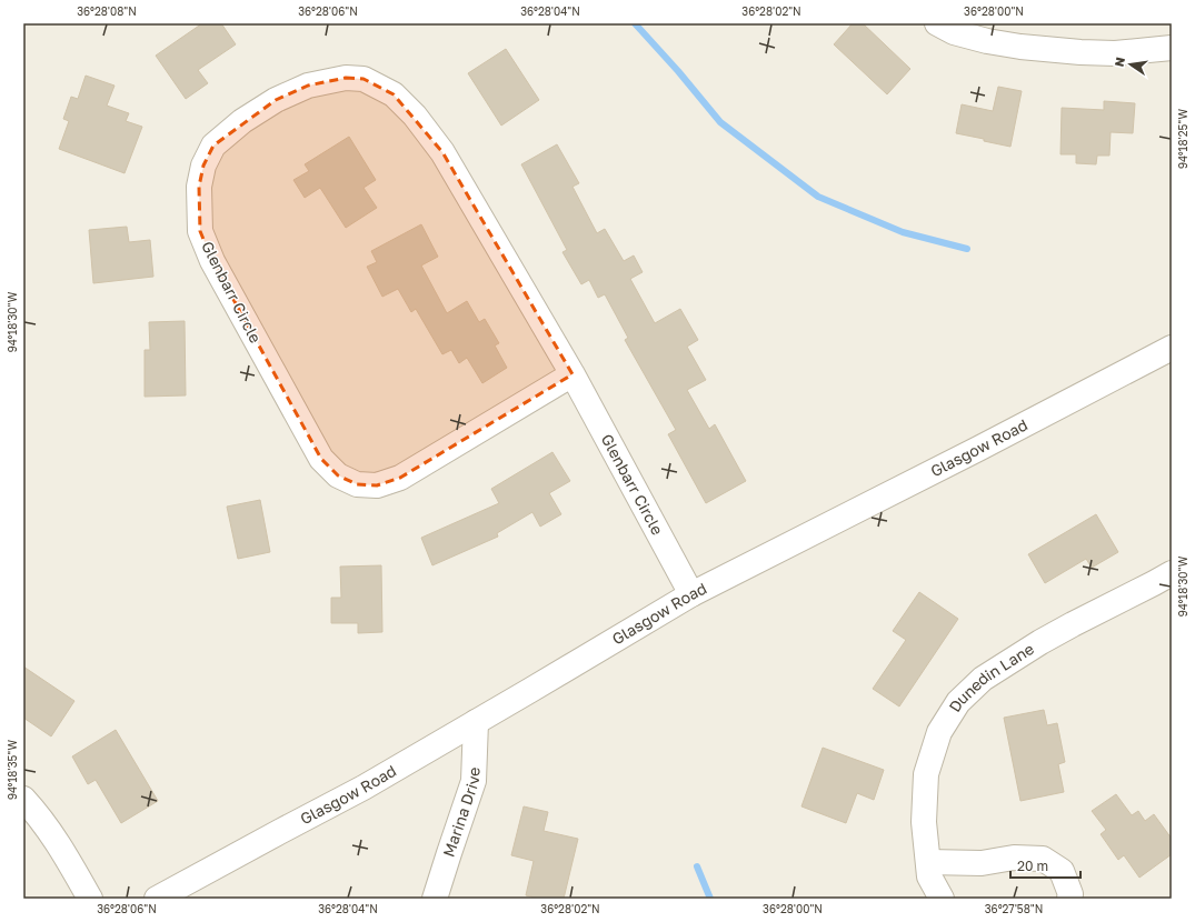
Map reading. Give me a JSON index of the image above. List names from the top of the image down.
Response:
{
  "streets": {
    "street": [
      "Glenbarr Circle",
      "Glasgow Road",
      "Dunedin Lane",
      "Marina Drive"
    ]
  },
  "crossings": [
    ["Glenbarr Circle", "Glasgow Road"],
    ["Glasgow Road", "Marina Drive"]
  ],
  "scale_bar": "20 m",
  "north": "left",
  "coordinates": [
    "36°28'08\"N",
    "36°28'06\"N",
    "36°28'04\"N",
    "36°28'02\"N",
    "36°28'00\"N",
    "94°18'25\"W",
    "94°18'30\"W",
    "94°18'35\"W",
    "36°27'58\"N"
  ]
}
